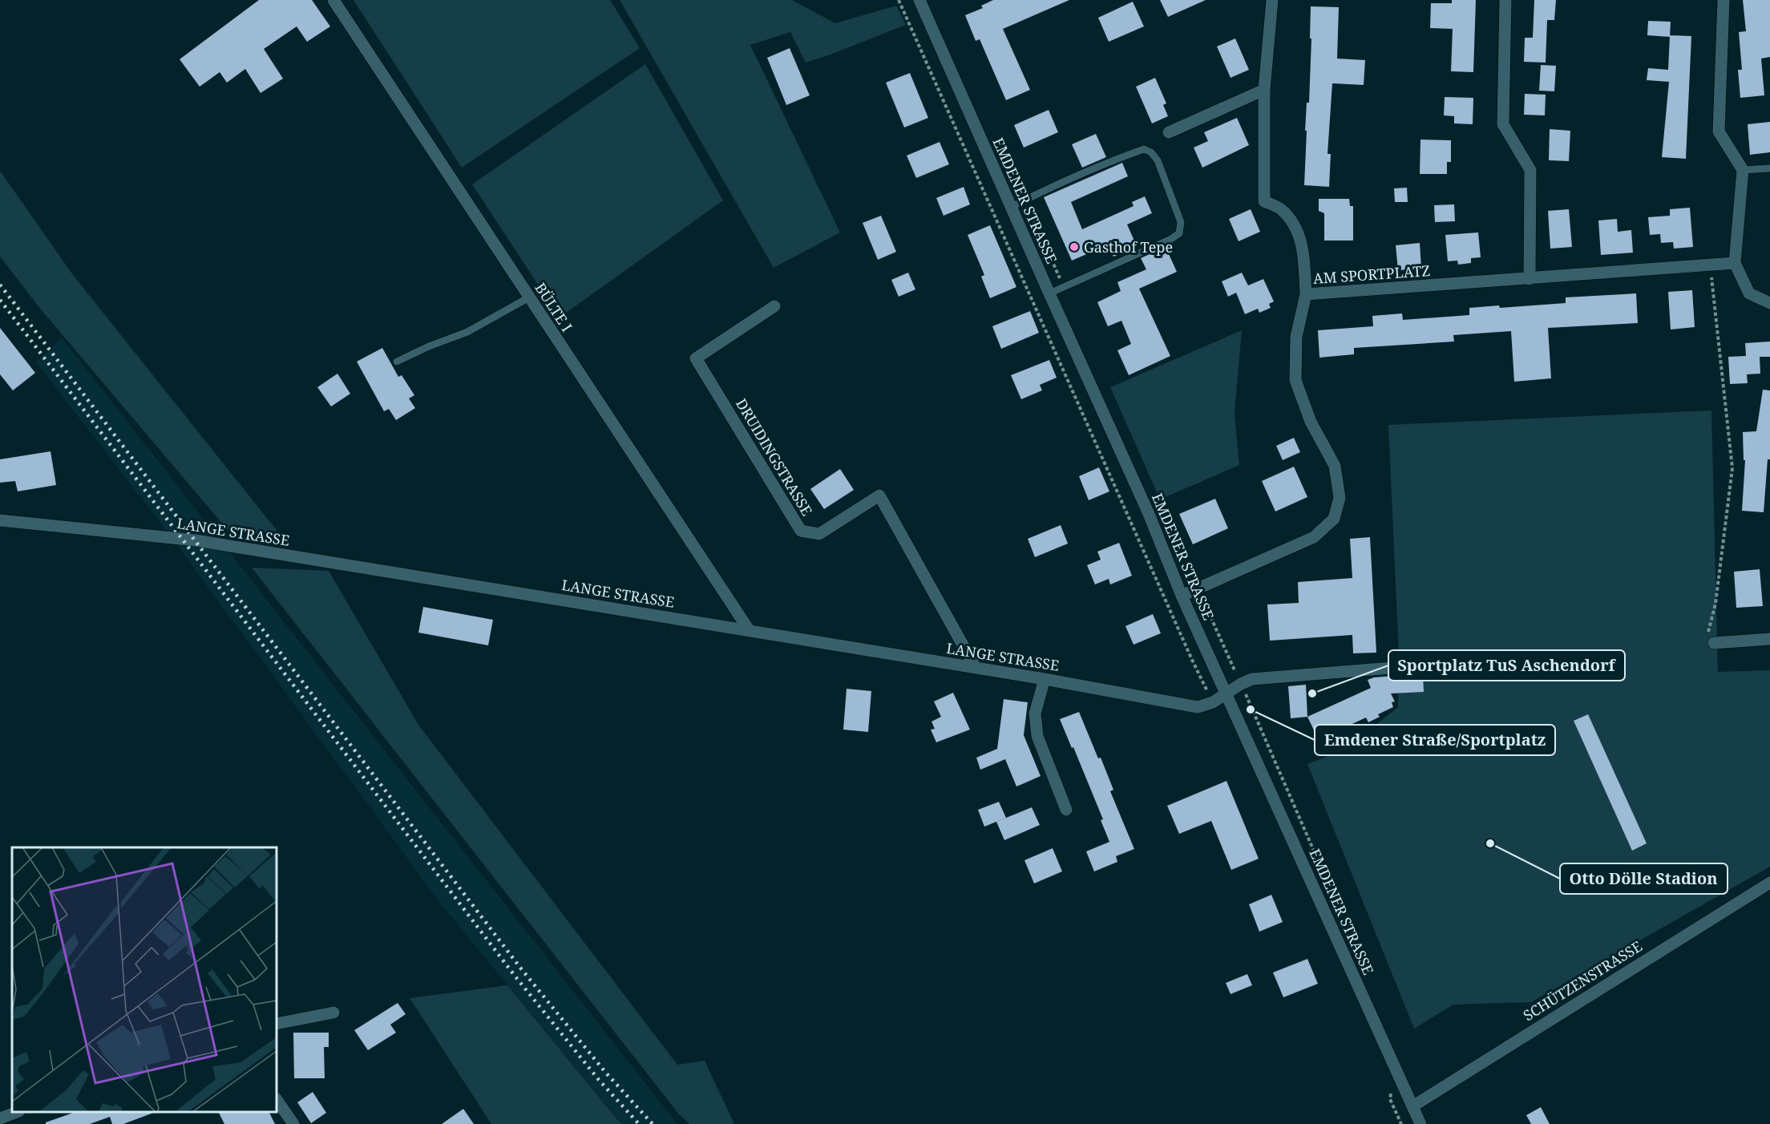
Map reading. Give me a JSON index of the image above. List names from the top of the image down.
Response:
{
  "streets": {
    "street": [
      "EMDENER STRASSE",
      "AM SPORTPLATZ",
      "BÜLTE I",
      "DRUIDINGSTRASSE",
      "LANGE STRASSE",
      "SCHÜTZENSTRASSE"
    ]
  },
  "crossings": [
    ["EMDENER STRASSE", "AM SPORTPLATZ"],
    ["EMDENER STRASSE", "LANGE STRASSE"],
    ["EMDENER STRASSE", "SCHÜTZENSTRASSE"],
    ["BÜLTE I", "LANGE STRASSE"],
    ["DRUIDINGSTRASSE", "LANGE STRASSE"]
  ],
  "places": [
    "Gasthof Tepe",
    "Sportplatz TuS Aschendorf",
    "Emdener Straße/Sportplatz",
    "Otto Dölle Stadion"
  ]
}
